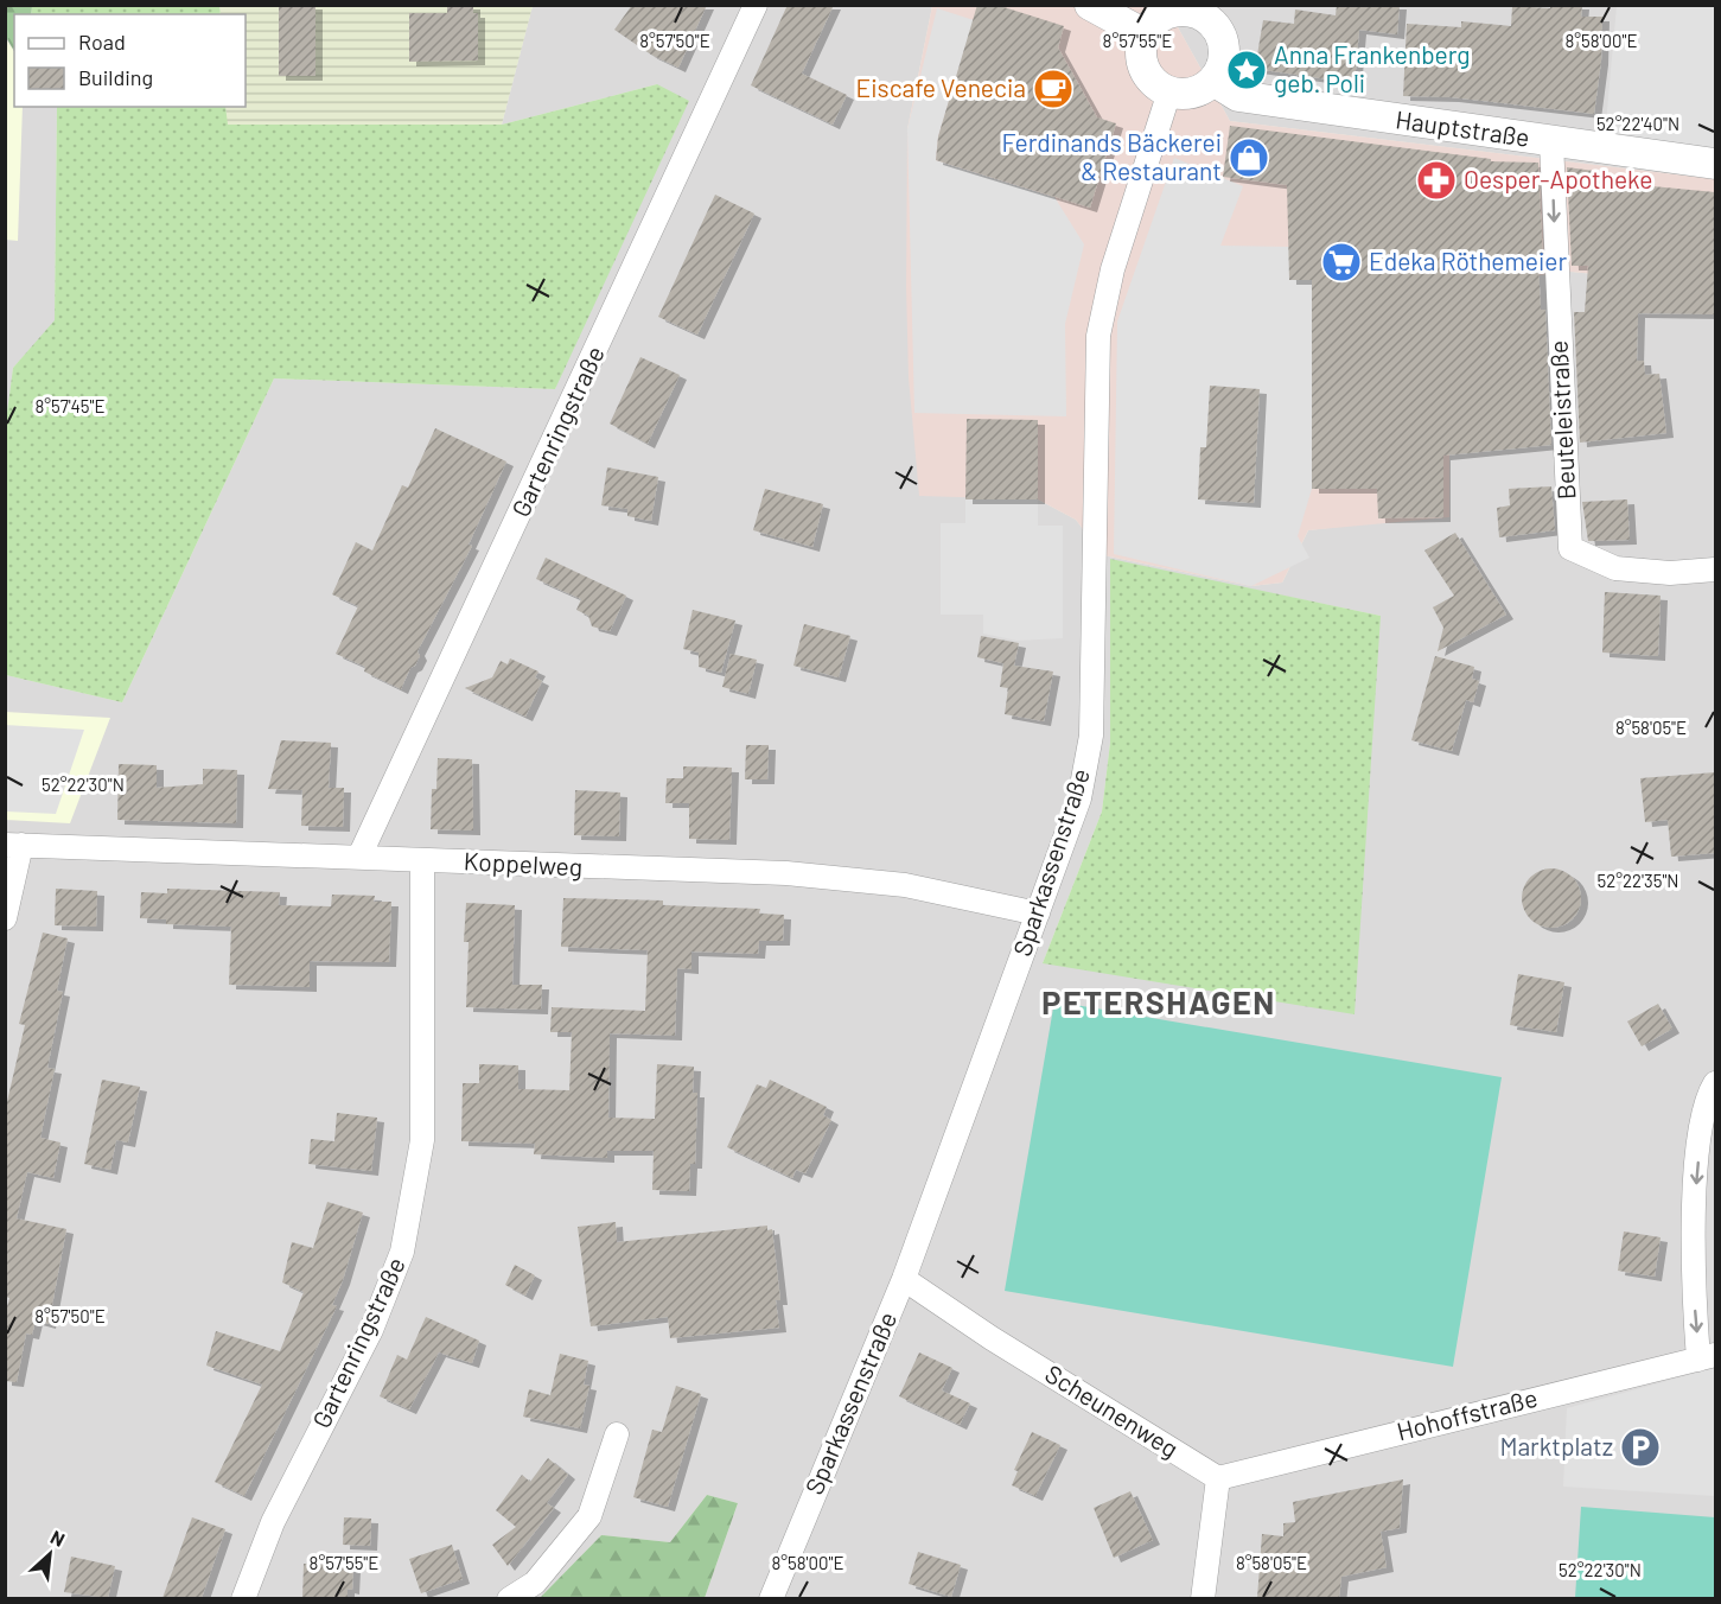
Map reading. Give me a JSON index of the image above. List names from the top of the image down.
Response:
{
  "streets": {
    "street": [
      "Hauptstraße",
      "Beuteleistraße",
      "Gartenringstraße",
      "Sparkassenstraße",
      "Koppelweg",
      "Scheunenweg",
      "Hohoffstraße"
    ]
  },
  "crossings": [
    ["Hauptstraße", "Beuteleistraße"],
    ["Hauptstraße", "Sparkassenstraße"],
    ["Gartenringstraße", "Koppelweg"],
    ["Sparkassenstraße", "Koppelweg"],
    ["Sparkassenstraße", "Scheunenweg"],
    ["Scheunenweg", "Hohoffstraße"]
  ],
  "one_way": ["Beuteleistraße"],
  "districts": ["PETERSHAGEN"],
  "places": {
    "place": ["Anna Frankenberg geb. Poli"],
    "cafe": ["Eiscafe Venecia"],
    "shop": ["Ferdinands Bäckerei & Restaurant"],
    "pharmacy": ["Oesper-Apotheke"],
    "supermarket": ["Edeka Röthemeier"],
    "parking": ["Marktplatz"]
  },
  "legend": ["Road", "Building"],
  "north": "top right",
  "coordinates": [
    "8°57'50\"E",
    "8°57'55\"E",
    "8°58'00\"E",
    "52°22'40\"N",
    "8°57'45\"E",
    "8°58'05\"E",
    "52°22'30\"N",
    "52°22'35\"N"
  ]
}
